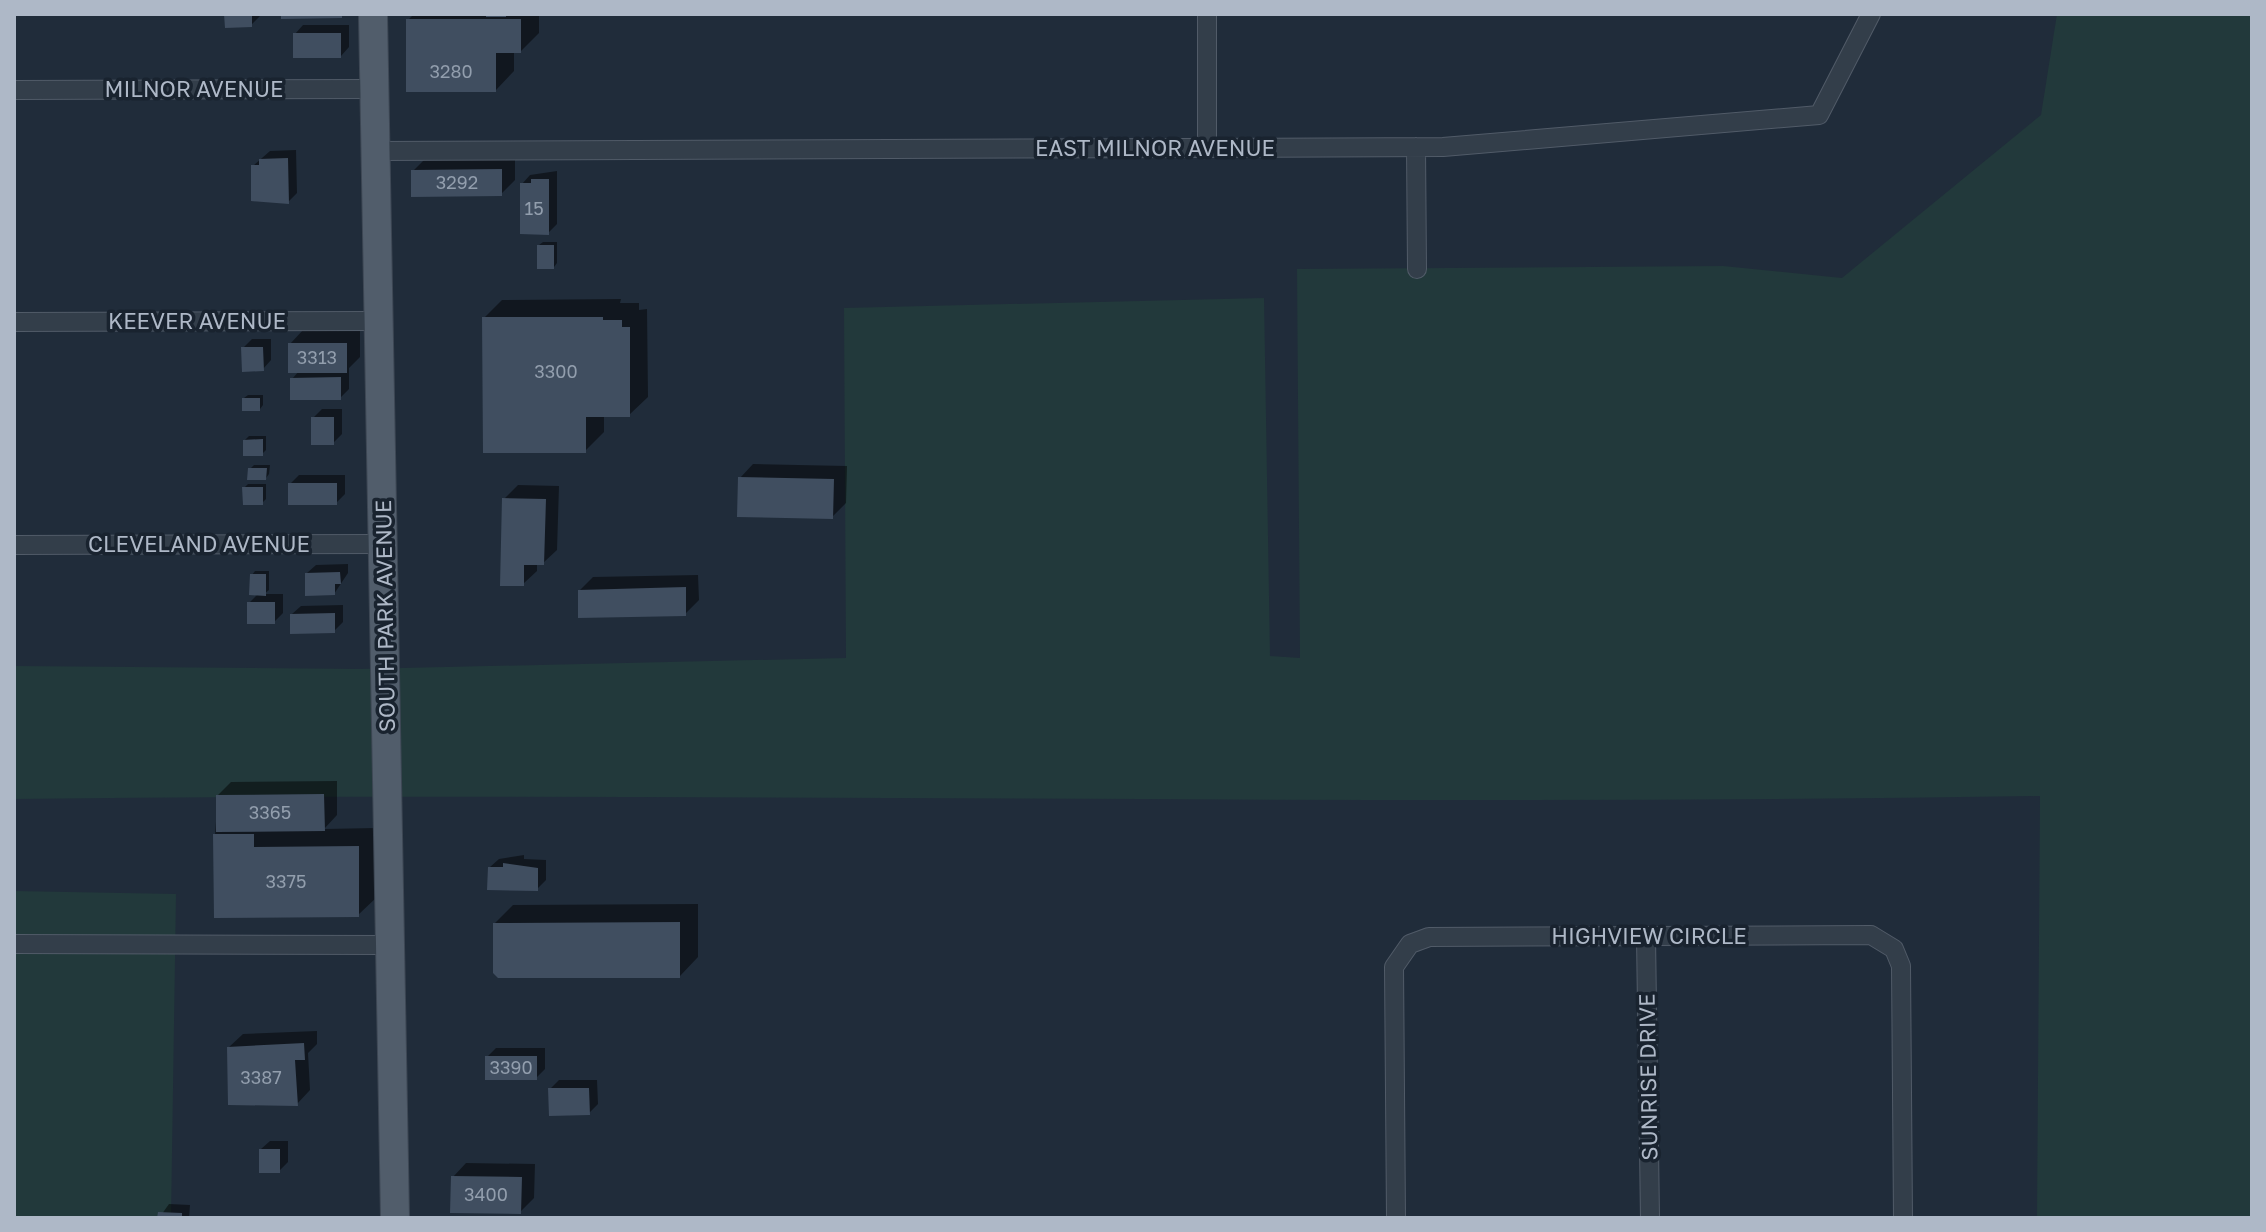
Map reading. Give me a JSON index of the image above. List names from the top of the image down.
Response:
{
  "streets": {
    "main road": ["SOUTH PARK AVENUE"],
    "street": [
      "MILNOR AVENUE",
      "EAST MILNOR AVENUE",
      "KEEVER AVENUE",
      "CLEVELAND AVENUE",
      "HIGHVIEW CIRCLE",
      "SUNRISE DRIVE"
    ]
  },
  "crossings": [
    ["MILNOR AVENUE", "SOUTH PARK AVENUE"],
    ["EAST MILNOR AVENUE", "SOUTH PARK AVENUE"],
    ["KEEVER AVENUE", "SOUTH PARK AVENUE"],
    ["CLEVELAND AVENUE", "SOUTH PARK AVENUE"],
    ["HIGHVIEW CIRCLE", "SUNRISE DRIVE"]
  ],
  "house_numbers": [
    "3280",
    "3292",
    "15",
    "3313",
    "3300",
    "3365",
    "3375",
    "3390",
    "3387",
    "3400"
  ]
}
